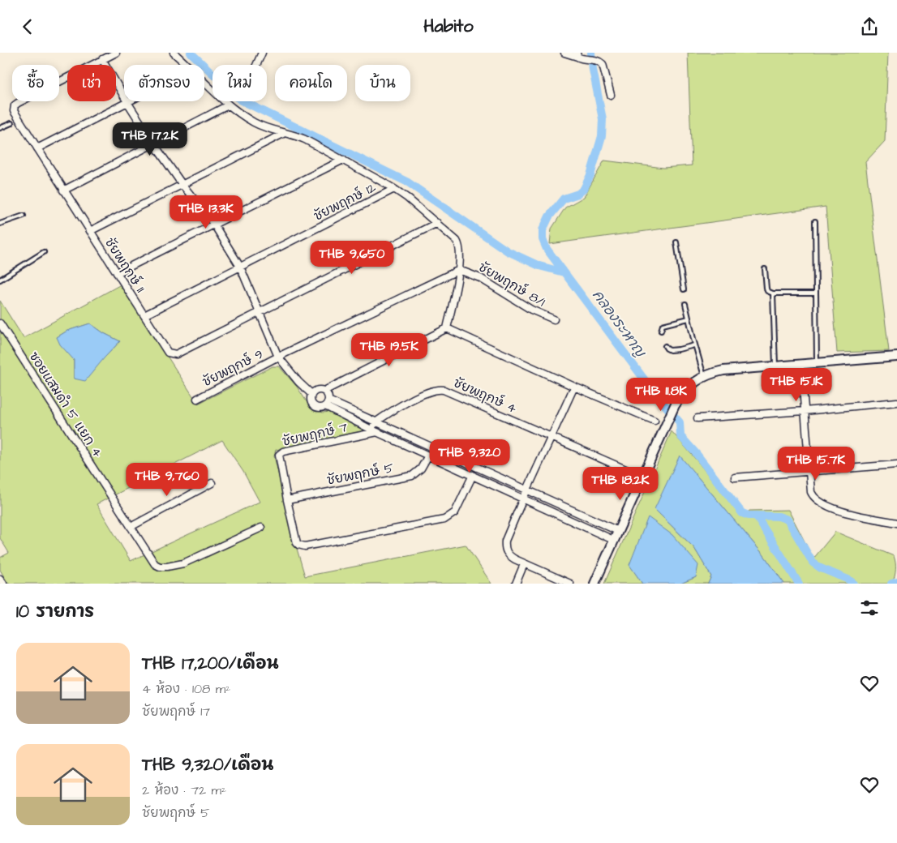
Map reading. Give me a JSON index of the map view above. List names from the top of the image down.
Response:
{
  "streets": {
    "street": [
      "ชัยพฤกษ์ 12",
      "ชัยพฤกษ์ 11",
      "ชัยพฤกษ์ 8/1",
      "ชัยพฤกษ์ 9",
      "ชัยพฤกษ์ 4",
      "ซอยแสมดำ 5 แยก 4",
      "ชัยพฤกษ์ 7",
      "ชัยพฤกษ์ 5"
    ]
  },
  "crossings": [
    ["ชัยพฤกษ์ 12", "ชัยพฤกษ์ 11"],
    ["ชัยพฤกษ์ 8/1", "ชัยพฤกษ์ 9"],
    ["ชัยพฤกษ์ 4", "ชัยพฤกษ์ 7"],
    ["ชัยพฤกษ์ 7", "ชัยพฤกษ์ 5"]
  ],
  "water": ["คลองระหาญ"],
  "page": {
    "header": "Habito",
    "chip": [
      "ซื้อ",
      "เช่า",
      "ตัวกรอง",
      "ใหม่",
      "คอนโด",
      "บ้าน"
    ],
    "price": [
      "THB 17.2K",
      "THB 13.3K",
      "THB 9,650",
      "THB 19.5K",
      "THB 15.1K",
      "THB 11.8K",
      "THB 9,320",
      "THB 15.7K",
      "THB 9,760",
      "THB 18.2K"
    ],
    "heading": "10 รายการ",
    "list": [
      {
        "name": "THB 17,200/เดือน",
        "note": "4 ห้อง · 108 m² · ชัยพฤกษ์ 17"
      },
      {
        "name": "THB 9,320/เดือน",
        "note": "2 ห้อง · 72 m² · ชัยพฤกษ์ 5"
      }
    ]
  }
}
